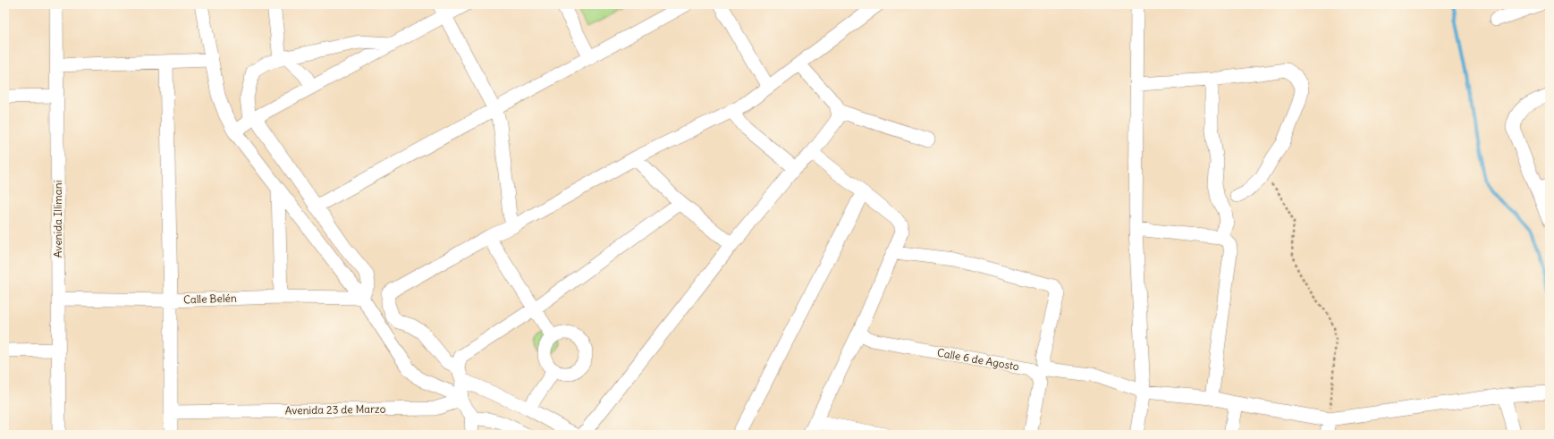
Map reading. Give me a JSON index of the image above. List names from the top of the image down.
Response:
{
  "streets": {
    "street": [
      "Avenida Illimani",
      "Calle Belén",
      "Calle 6 de Agosto",
      "Avenida 23 de Marzo"
    ]
  },
  "crossings": [
    ["Avenida Illimani", "Calle Belén"]
  ]
}
